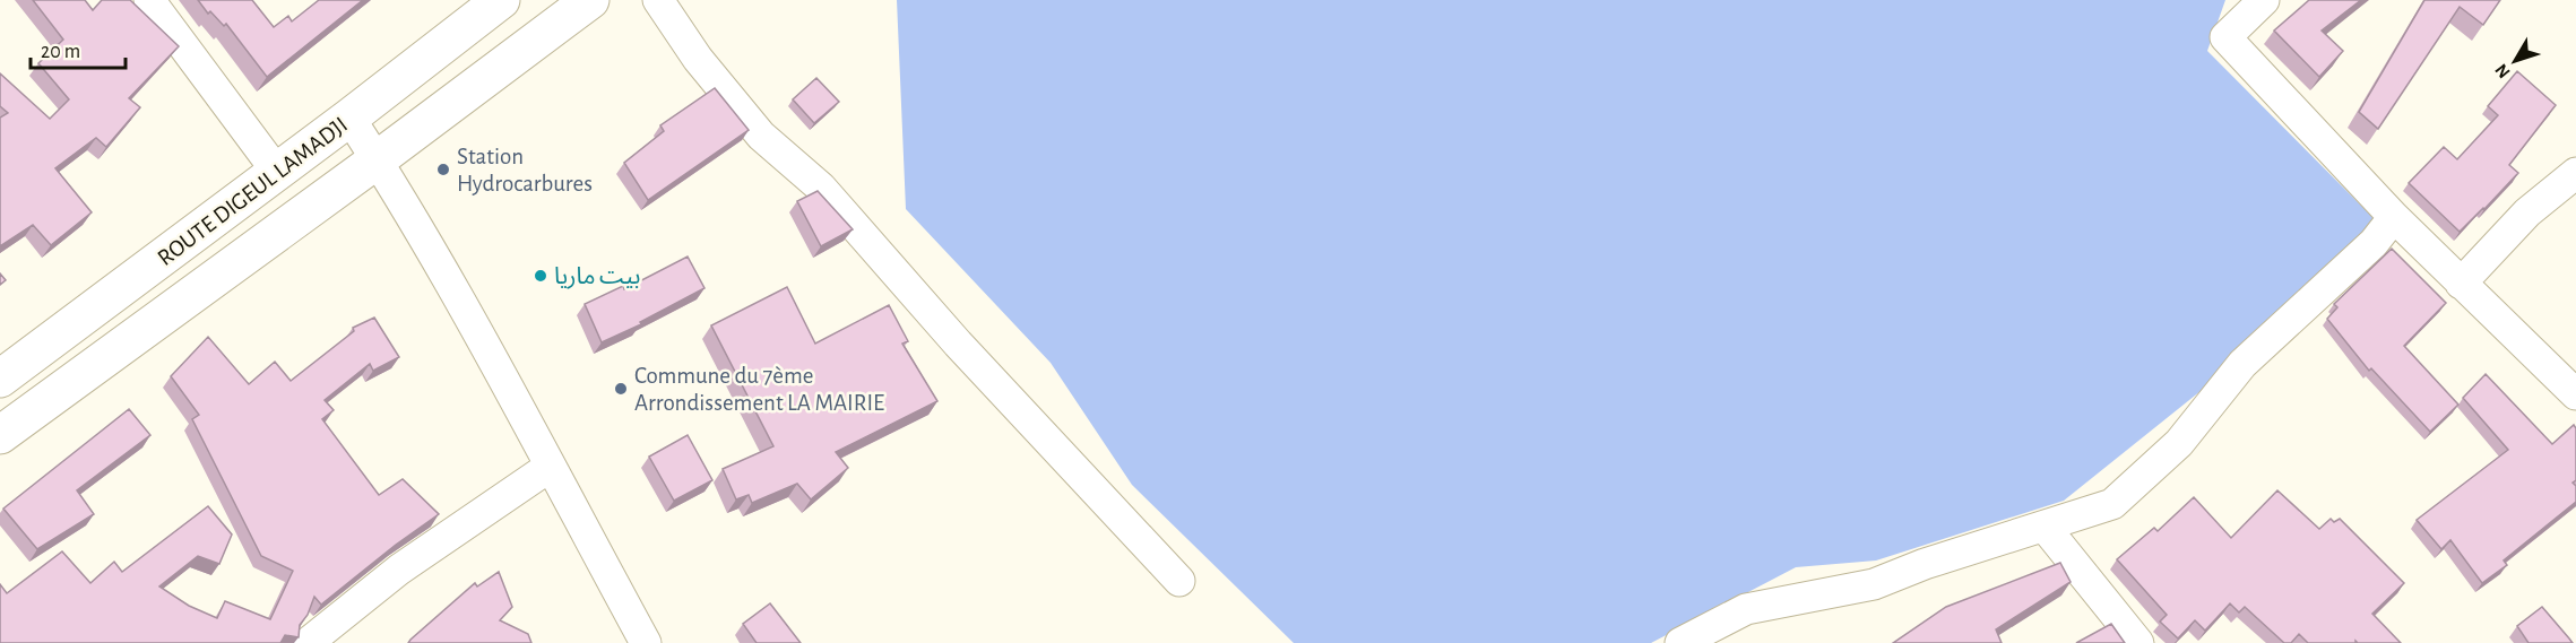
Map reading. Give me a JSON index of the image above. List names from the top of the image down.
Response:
{
  "streets": {
    "main road": ["ROUTE DIGEUL LAMADJI"]
  },
  "places": ["Station Hydrocarbures", "بيت ماريا", "Commune du 7ème Arrondissement LA MAIRIE"],
  "scale_bar": "20 m",
  "north": "bottom left"
}
